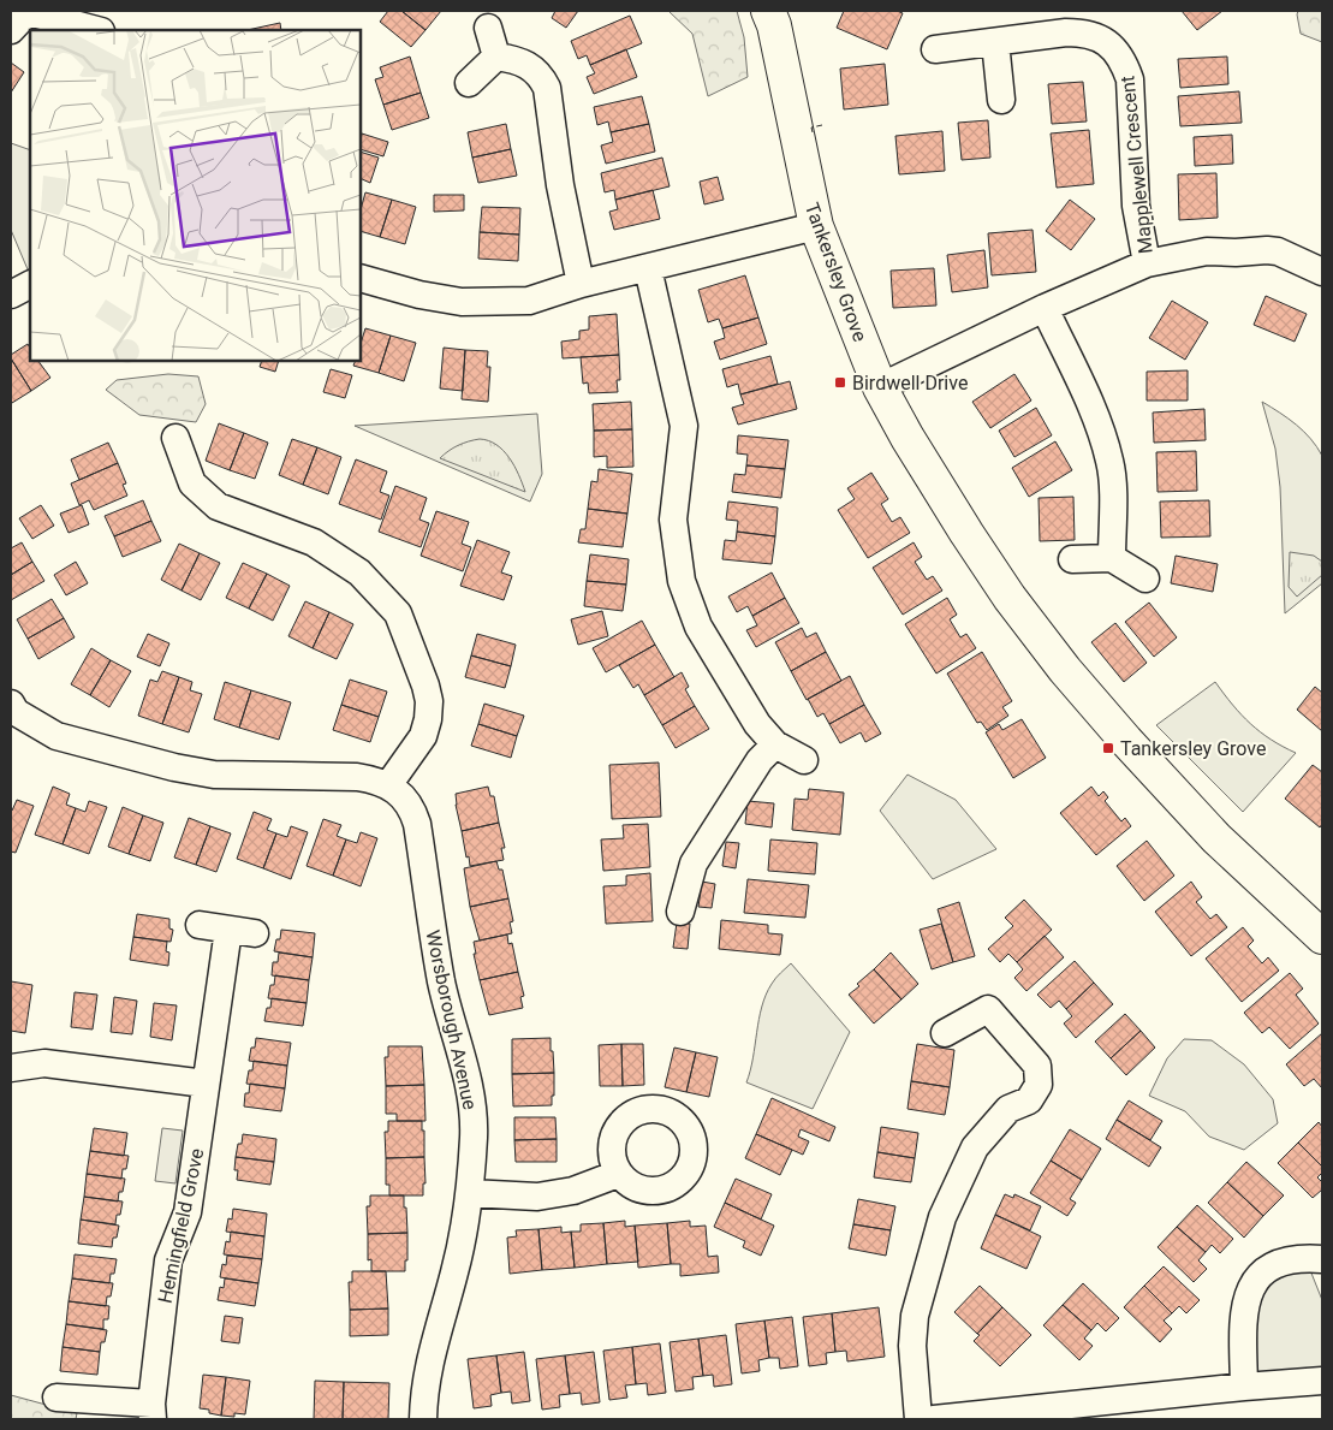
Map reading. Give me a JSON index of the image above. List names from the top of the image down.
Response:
{
  "streets": {
    "street": [
      "Mapplewell Crescent",
      "Tankersley Grove",
      "Worsborough Avenue",
      "Hemingfield Grove"
    ]
  },
  "crossings": [
    ["Mapplewell Crescent", "Tankersley Grove"]
  ],
  "places": {
    "transit": ["Birdwell Drive", "Tankersley Grove"]
  }
}
